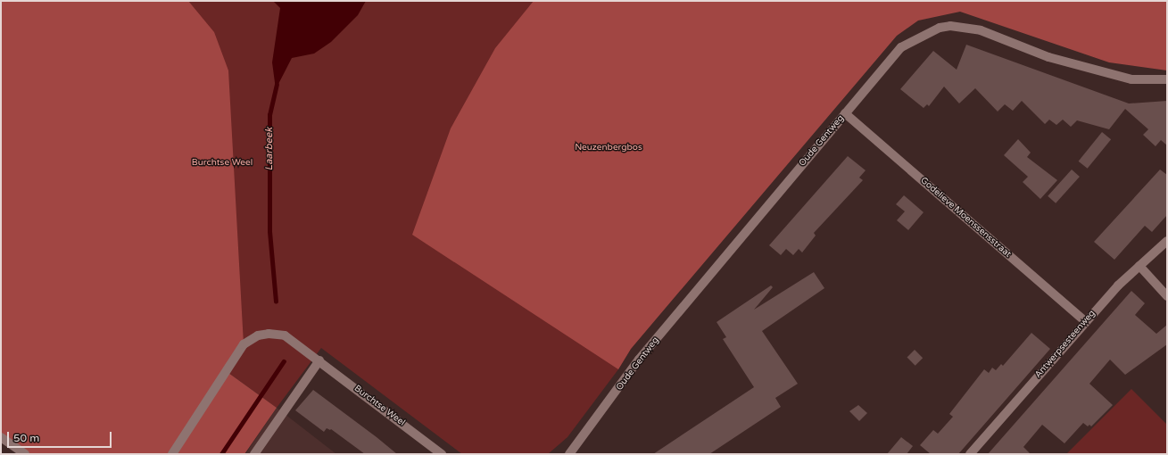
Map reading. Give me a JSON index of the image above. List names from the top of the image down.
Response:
{
  "streets": {
    "street": [
      "Oude Gentweg",
      "Godelieve Moenssensstraat",
      "Antwerpsesteenweg",
      "Burchtse Weel"
    ]
  },
  "crossings": [
    ["Oude Gentweg", "Godelieve Moenssensstraat"],
    ["Godelieve Moenssensstraat", "Antwerpsesteenweg"]
  ],
  "water": ["Laarbeek"],
  "parks": ["Neuzenbergbos", "Burchtse Weel"],
  "scale_bar": "50 m"
}
